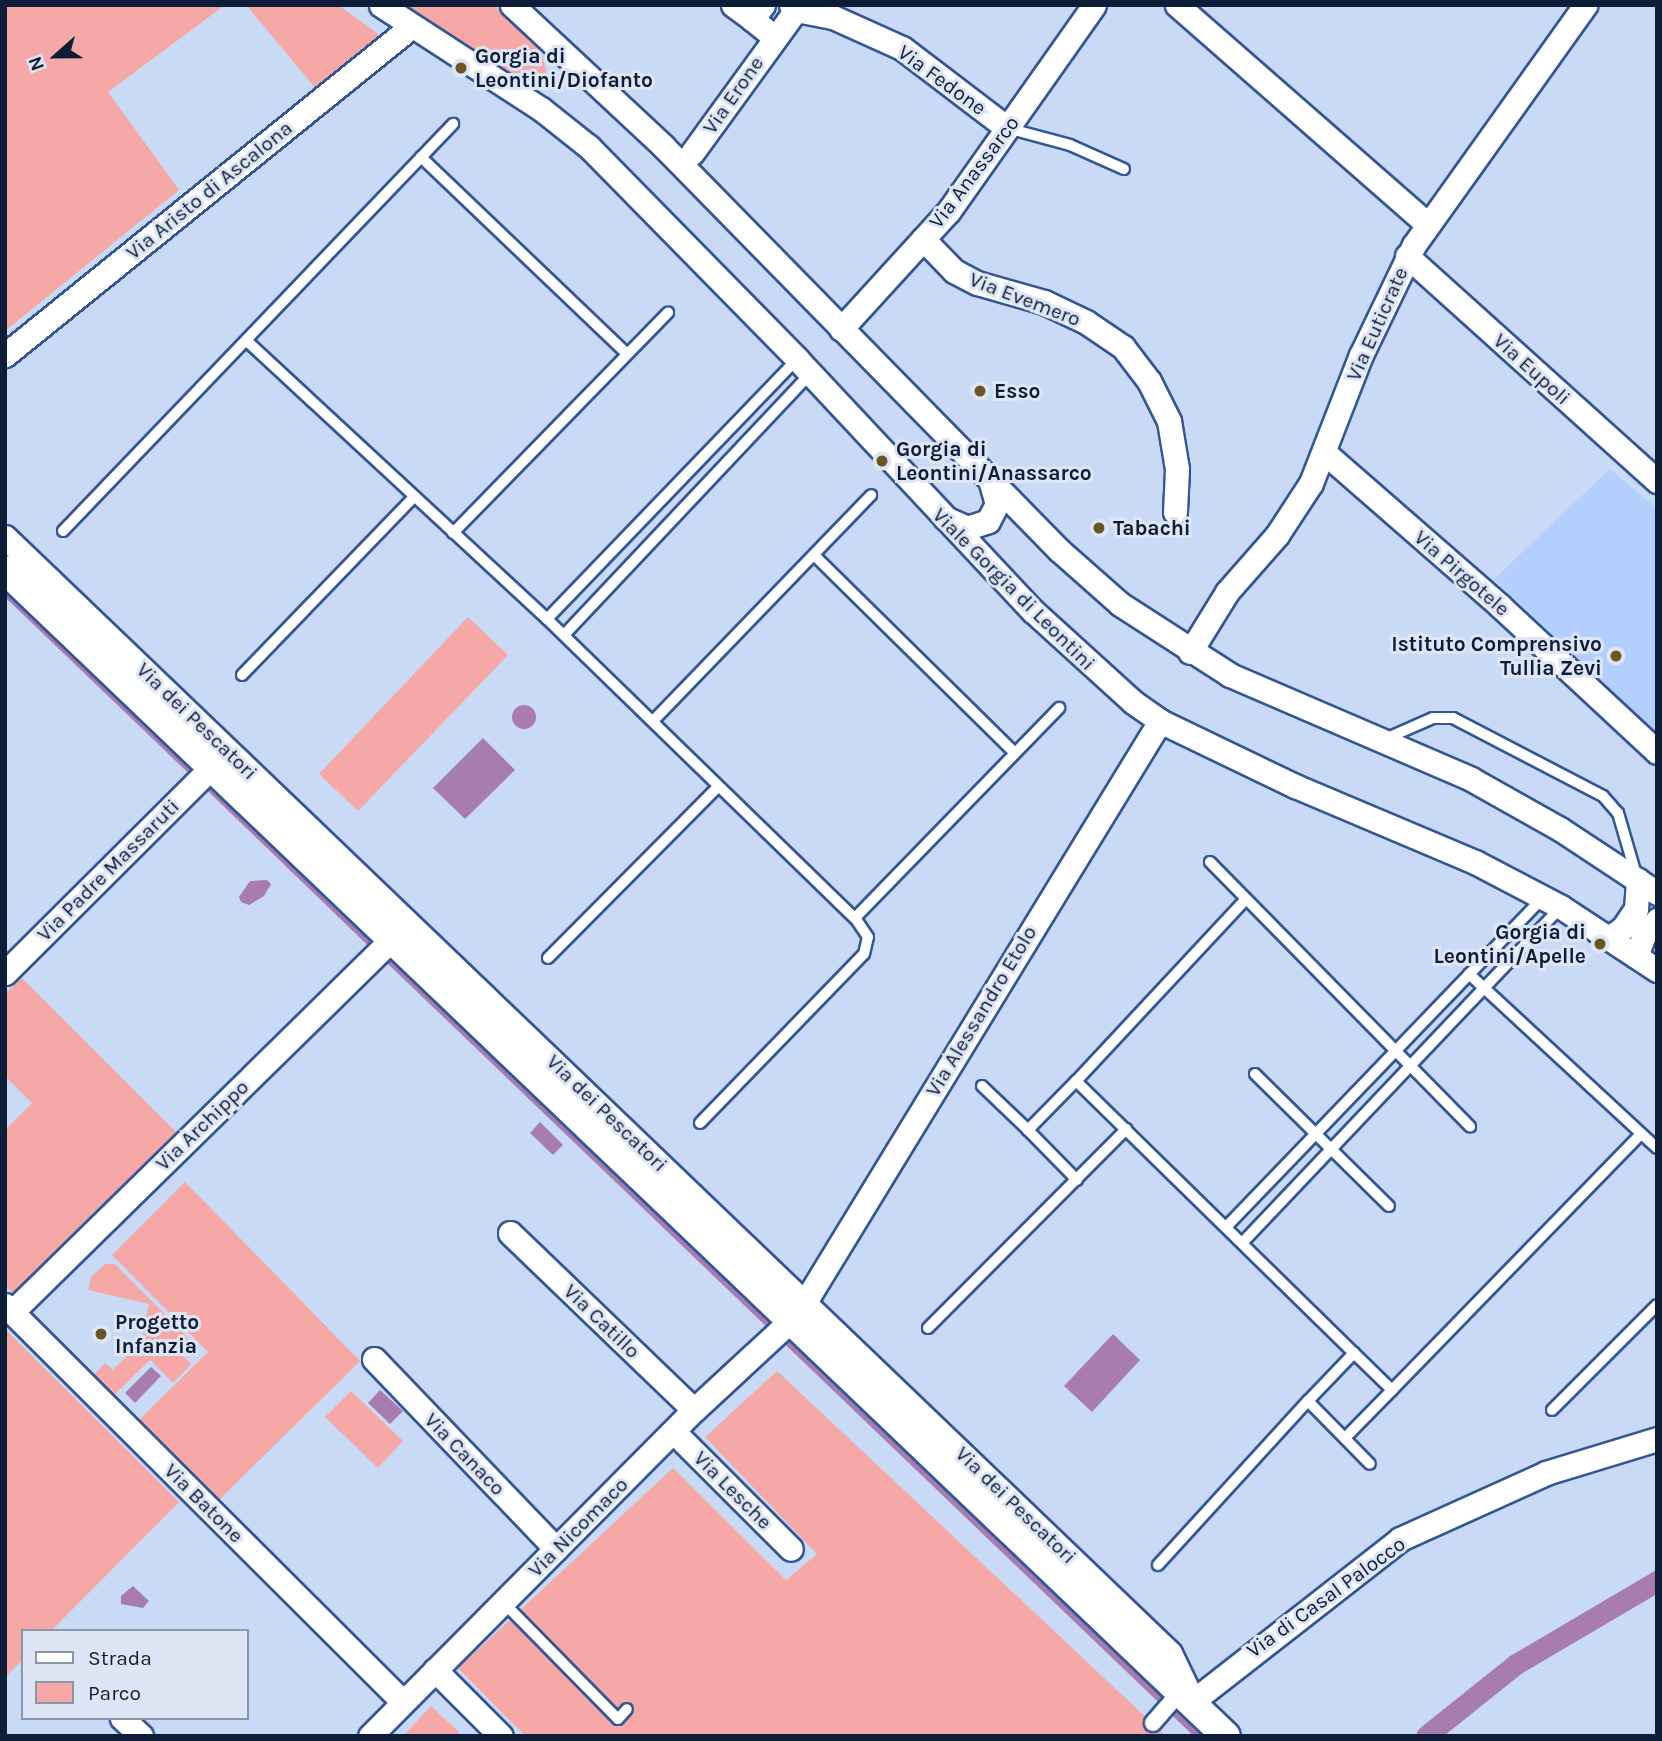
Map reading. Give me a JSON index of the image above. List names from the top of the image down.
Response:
{
  "streets": {
    "street": [
      "Via Fedone",
      "Via Erone",
      "Via Anassarco",
      "Via Aristo di Ascalona",
      "Via Evemero",
      "Via Euticrate",
      "Via Eupoli",
      "Via Pirgotele",
      "Viale Gorgia di Leontini",
      "Via dei Pescatori",
      "Via Padre Massaruti",
      "Via Alessandro Etolo",
      "Via Archippo",
      "Via Catillo",
      "Via Canaco",
      "Via Lesche",
      "Via Batone",
      "Via Nicomaco",
      "Via di Casal Palocco"
    ]
  },
  "crossings": [
    ["Via Fedone", "Via Erone"],
    ["Via Fedone", "Via Anassarco"],
    ["Via Anassarco", "Via Evemero"],
    ["Via Aristo di Ascalona", "Viale Gorgia di Leontini"],
    ["Via Euticrate", "Via Eupoli"],
    ["Via Euticrate", "Via Pirgotele"],
    ["Viale Gorgia di Leontini", "Via Alessandro Etolo"],
    ["Via dei Pescatori", "Via Padre Massaruti"],
    ["Via dei Pescatori", "Via Alessandro Etolo"],
    ["Via dei Pescatori", "Via Archippo"],
    ["Via dei Pescatori", "Via Nicomaco"],
    ["Via dei Pescatori", "Via di Casal Palocco"],
    ["Via Alessandro Etolo", "Via Nicomaco"],
    ["Via Archippo", "Via Batone"],
    ["Via Catillo", "Via Nicomaco"],
    ["Via Canaco", "Via Nicomaco"],
    ["Via Lesche", "Via Nicomaco"],
    ["Via Batone", "Via Nicomaco"]
  ],
  "places": [
    "Gorgia di Leontini/Diofanto",
    "Esso",
    "Gorgia di Leontini/Anassarco",
    "Tabachi",
    "Istituto Comprensivo Tullia Zevi",
    "Gorgia di Leontini/Apelle",
    "Progetto Infanzia"
  ],
  "legend": ["Strada", "Parco"],
  "north": "left"
}
